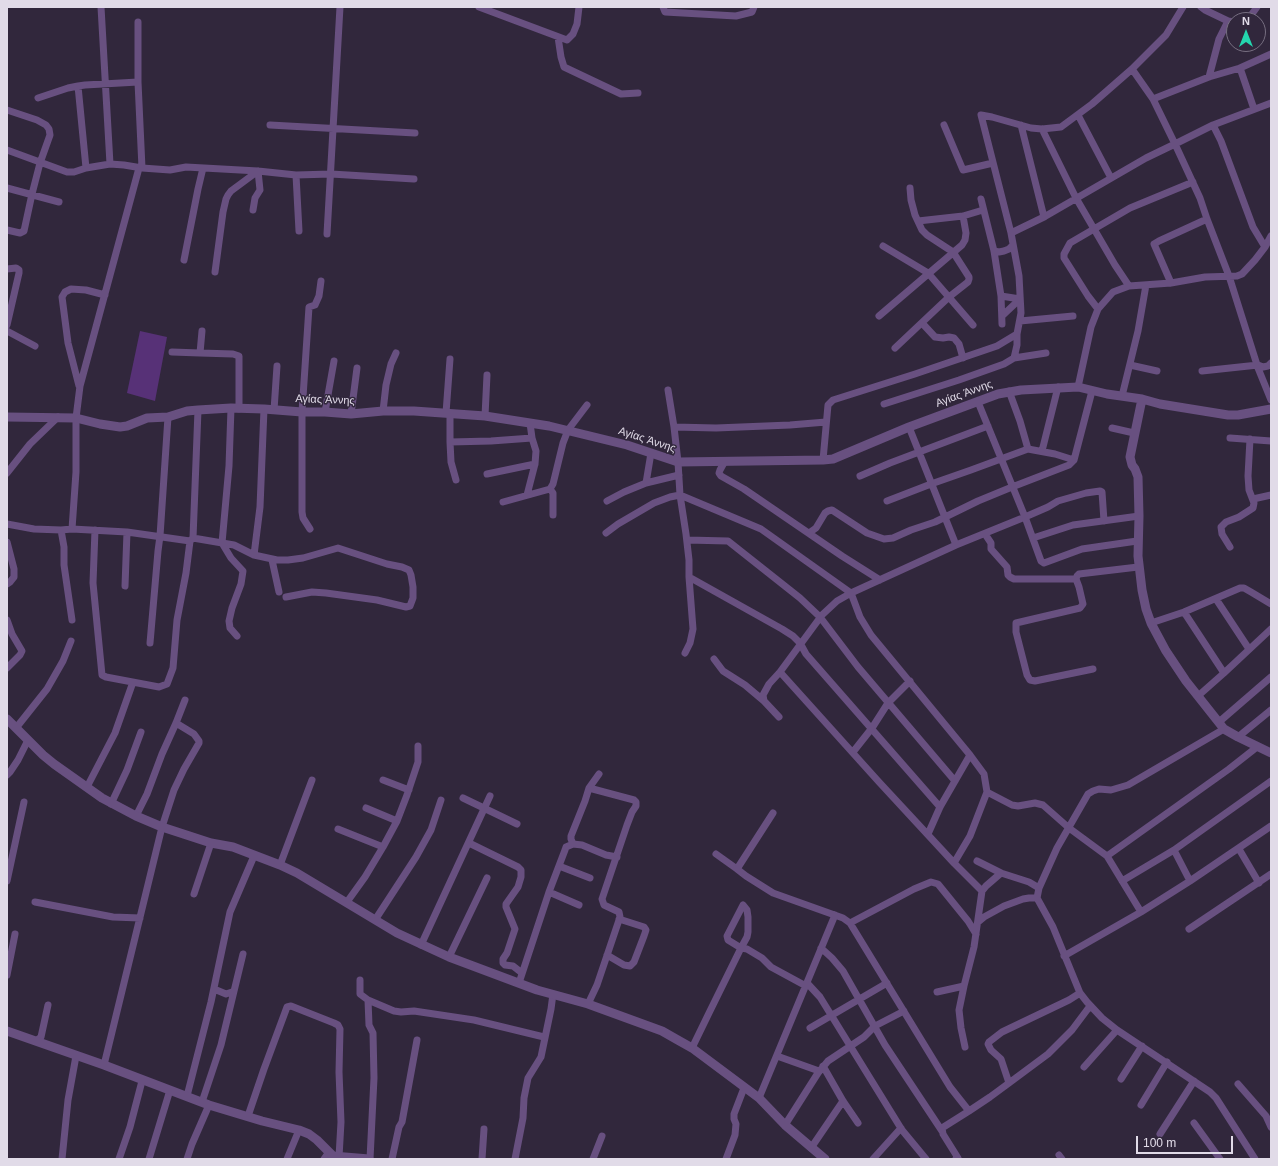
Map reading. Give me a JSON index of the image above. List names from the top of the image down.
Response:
{
  "streets": {
    "street": ["Αγίας Άννης"]
  },
  "scale_bar": "100 m",
  "north": "top"
}
